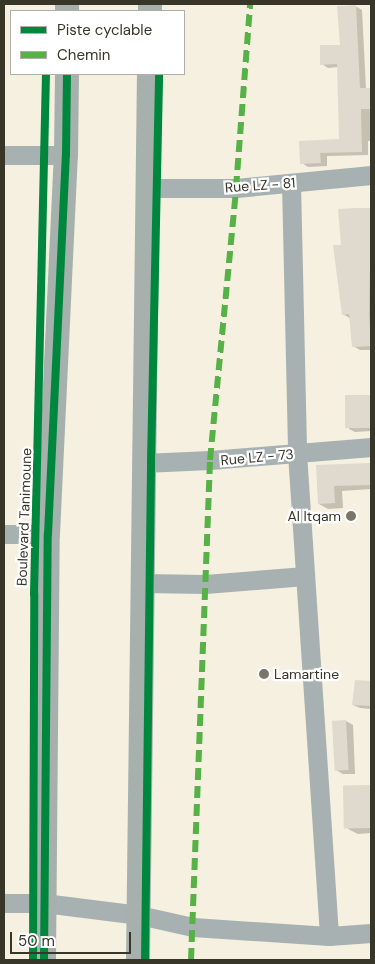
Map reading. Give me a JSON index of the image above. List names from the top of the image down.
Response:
{
  "streets": {
    "main road": ["Boulevard Tanimoune"],
    "street": ["Rue LZ - 81", "Rue LZ - 73"]
  },
  "places": ["Al Itqam", "Lamartine"],
  "legend": ["Piste cyclable", "Chemin"],
  "scale_bar": "50 m"
}
